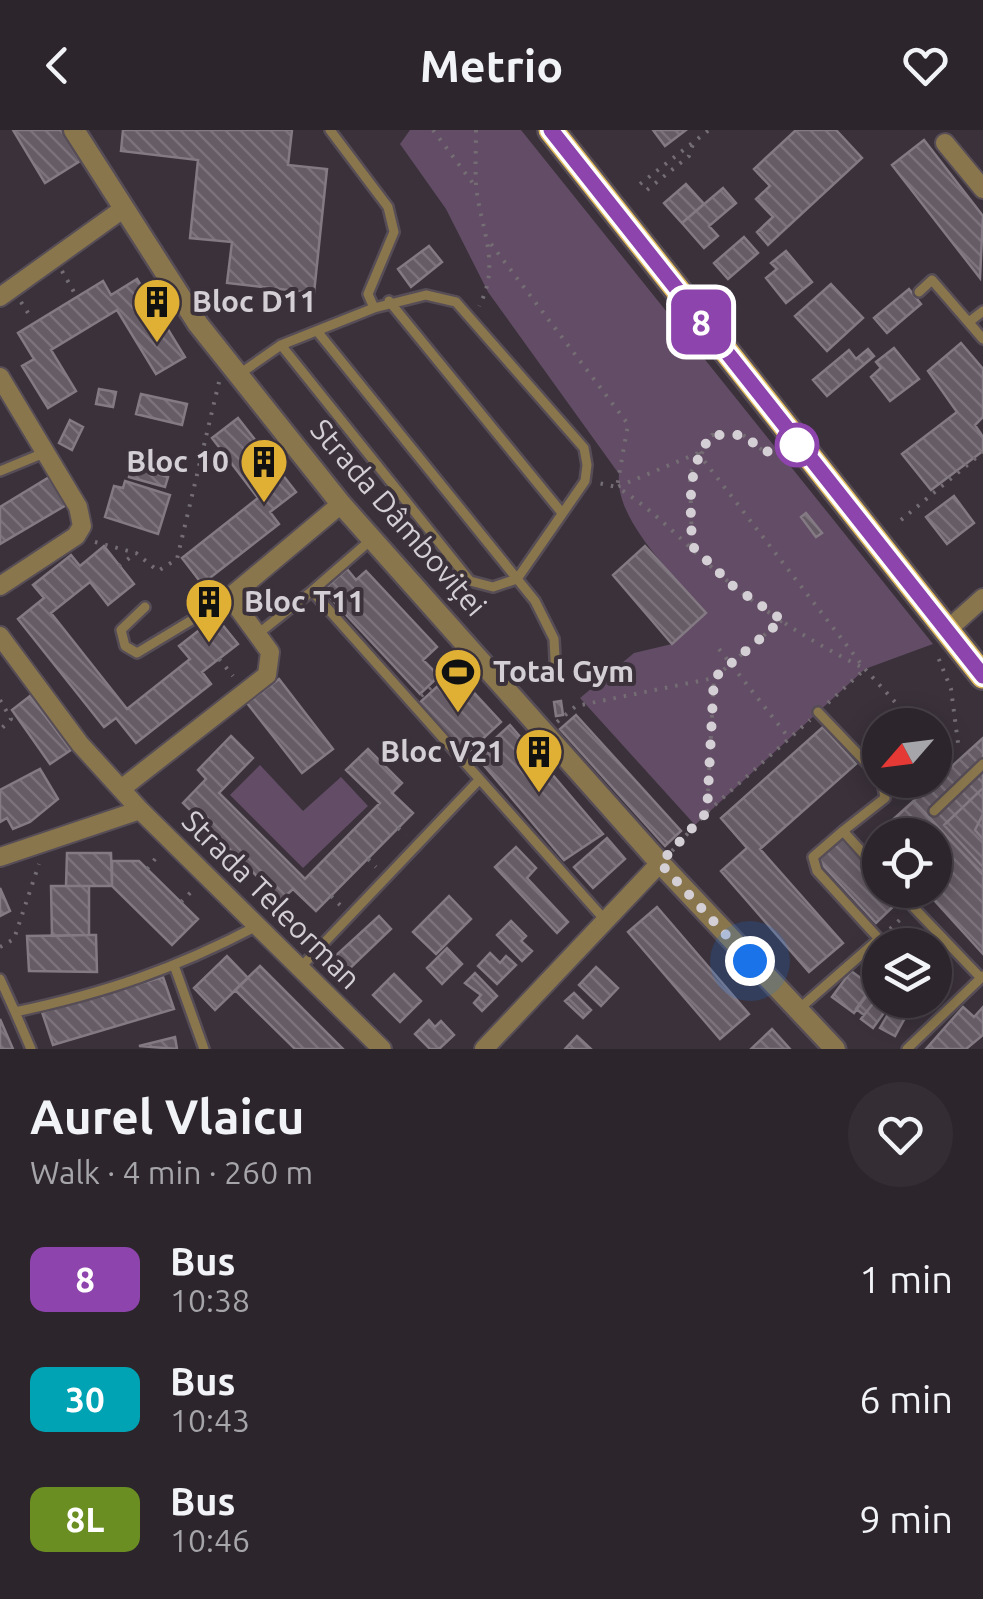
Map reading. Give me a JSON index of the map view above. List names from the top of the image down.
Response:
{
  "streets": {
    "street": ["Strada Dâmboviței", "Strada Teleorman"]
  },
  "places": {
    "building": [
      "Bloc D11",
      "Bloc 10",
      "Bloc T11",
      "Bloc V21"
    ],
    "sports": ["Total Gym"]
  },
  "lines": ["bus line 8"],
  "north": "bottom left",
  "page": {
    "header": "Metrio",
    "on_map": "8",
    "heading": ["Aurel Vlaicu", "Walk · 4 min · 260 m"],
    "list": [
      {
        "mark": "8",
        "name": "Bus",
        "note": "10:38",
        "value": "1 min"
      },
      {
        "mark": "30",
        "name": "Bus",
        "note": "10:43",
        "value": "6 min"
      },
      {
        "mark": "8L",
        "name": "Bus",
        "note": "10:46",
        "value": "9 min"
      }
    ]
  }
}
